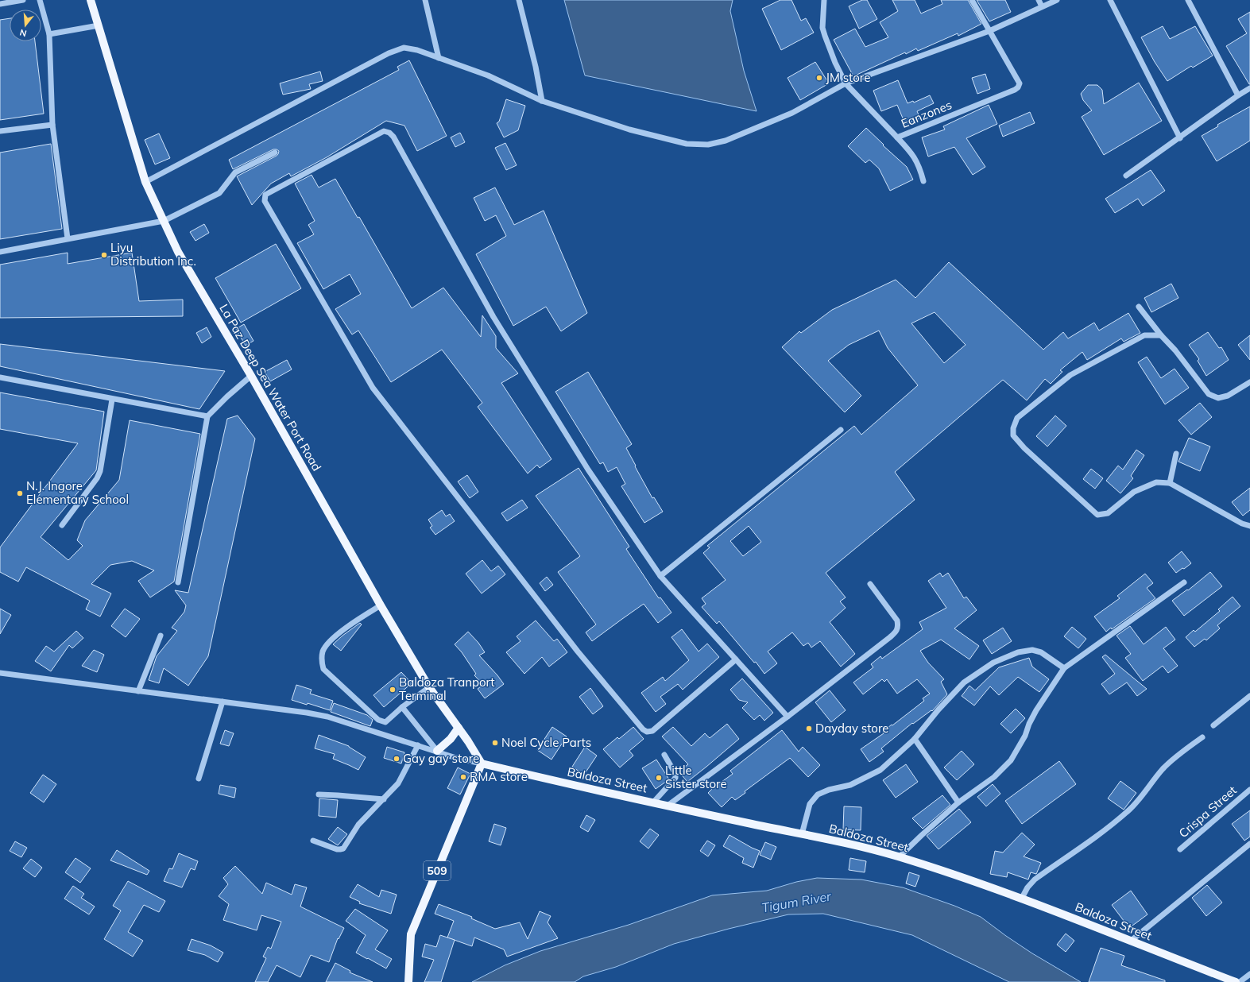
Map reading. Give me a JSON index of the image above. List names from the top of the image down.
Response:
{
  "streets": {
    "main road": ["La Paz Deep Sea Water Port Road", "Baldoza Street", "509"],
    "street": ["Eanzones", "Crispa Street"]
  },
  "crossings": [
    ["La Paz Deep Sea Water Port Road", "Baldoza Street"],
    ["La Paz Deep Sea Water Port Road", "509"],
    ["Baldoza Street", "509"]
  ],
  "water": ["Tigum River"],
  "places": [
    "JM store",
    "Liyu Distribution Inc.",
    "N.J. Ingore Elementary School",
    "Baldoza Tranport Terminal",
    "Dayday store",
    "Noel Cycle Parts",
    "Gay gay store",
    "RMA store",
    "Little Sister store"
  ],
  "north": "bottom"
}
